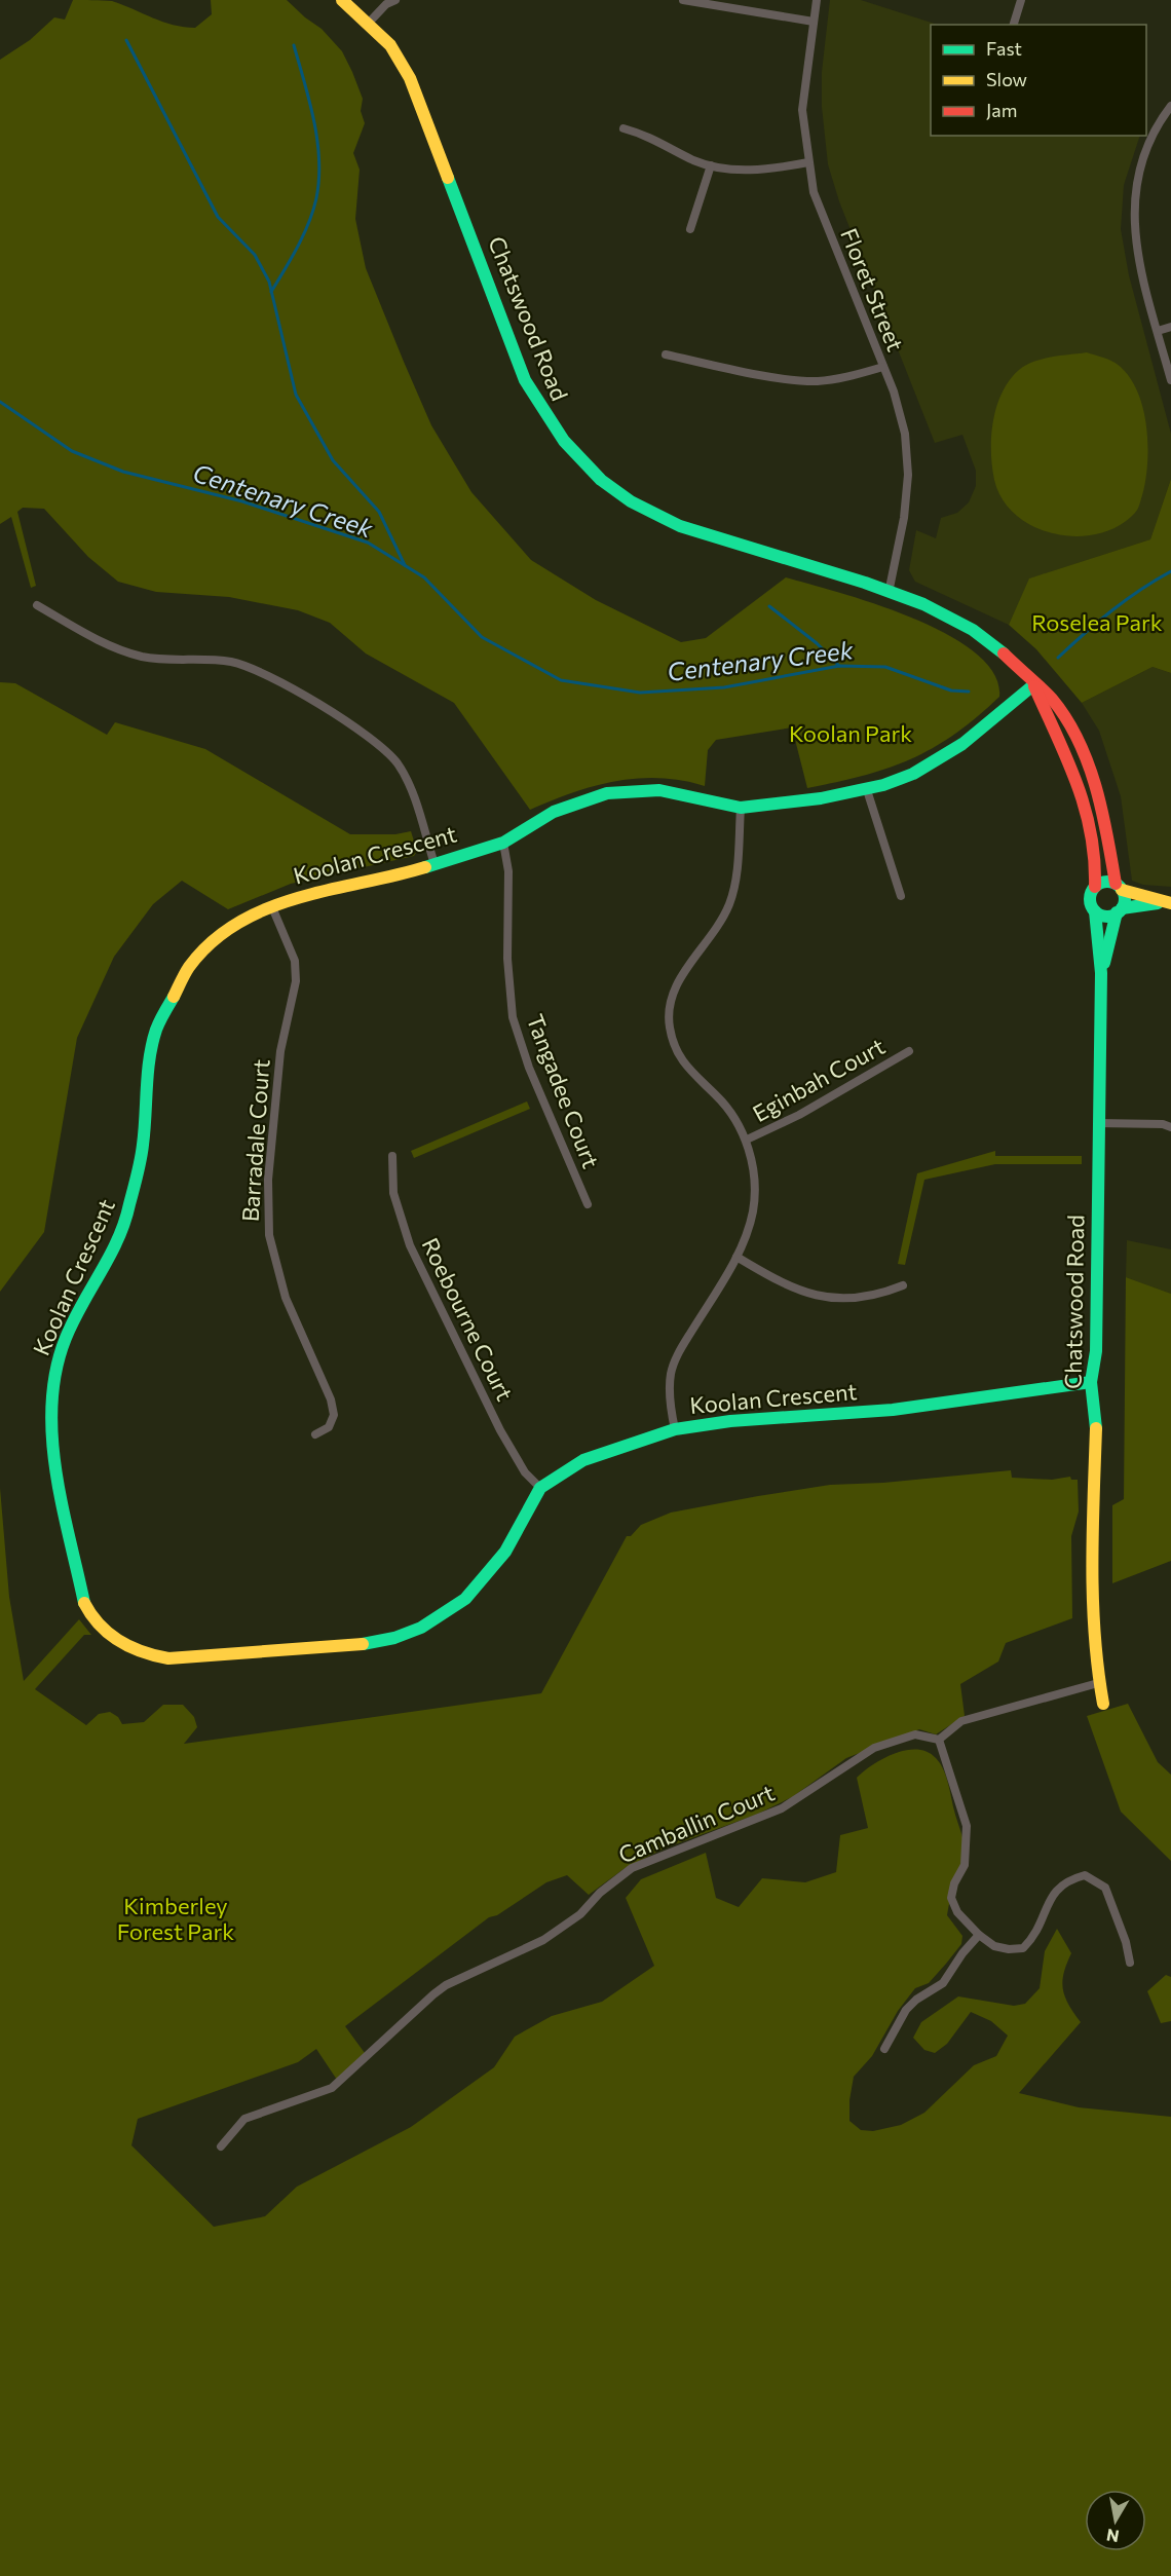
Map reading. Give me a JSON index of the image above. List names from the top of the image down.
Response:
{
  "streets": {
    "street": [
      "Floret Street",
      "Chatswood Road",
      "Koolan Crescent",
      "Eginbah Court",
      "Tangadee Court",
      "Barradale Court",
      "Roebourne Court",
      "Camballin Court"
    ]
  },
  "crossings": [
    ["Floret Street", "Chatswood Road"],
    ["Chatswood Road", "Koolan Crescent"],
    ["Koolan Crescent", "Tangadee Court"],
    ["Koolan Crescent", "Barradale Court"],
    ["Koolan Crescent", "Roebourne Court"]
  ],
  "water": ["Centenary Creek"],
  "parks": ["Roselea Park", "Koolan Park", "Kimberley Forest Park"],
  "legend": ["Fast", "Slow", "Jam"],
  "north": "bottom"
}
